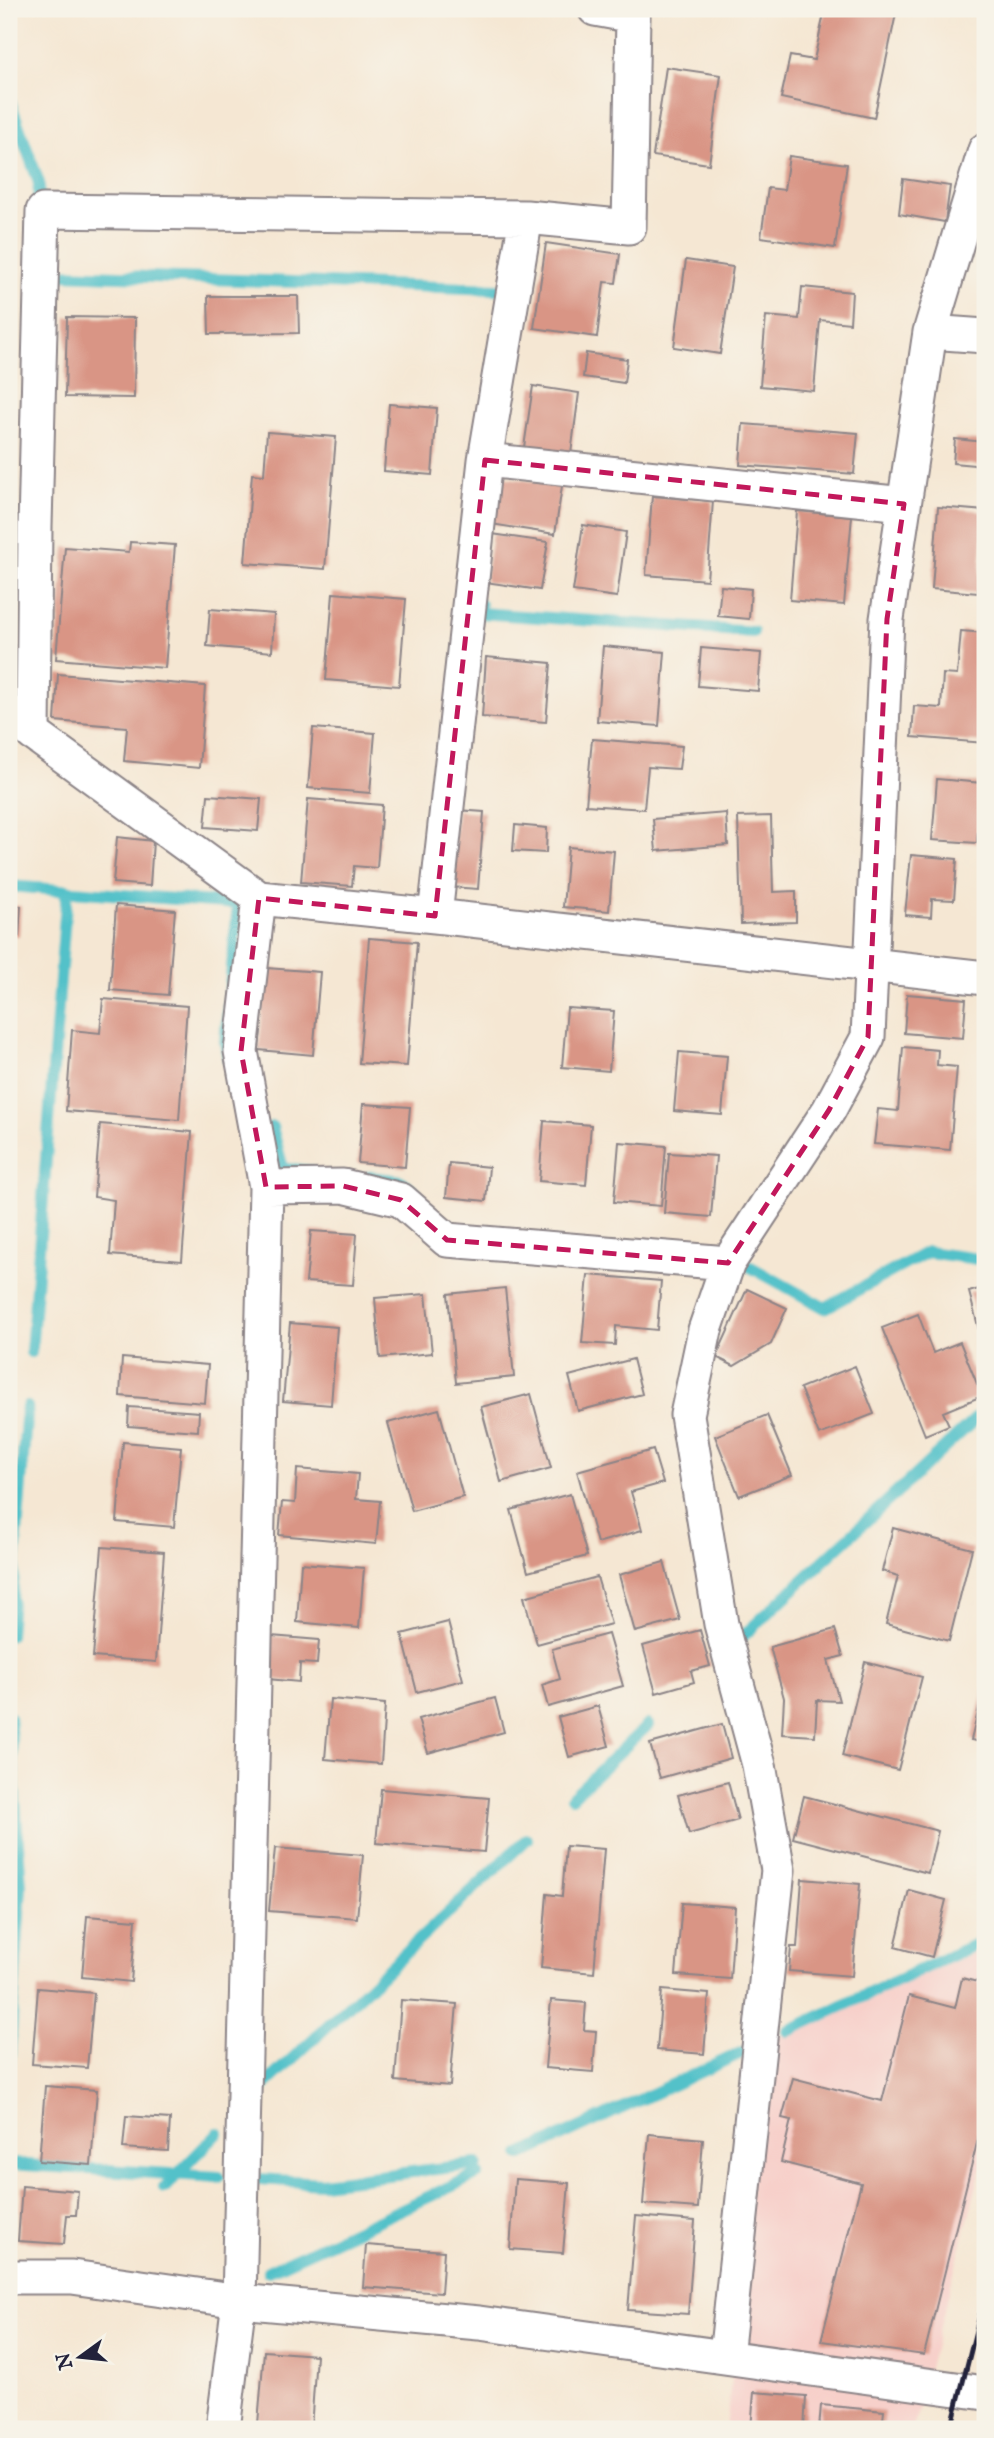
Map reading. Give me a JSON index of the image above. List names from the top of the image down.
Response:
{
  "north": "left"
}
